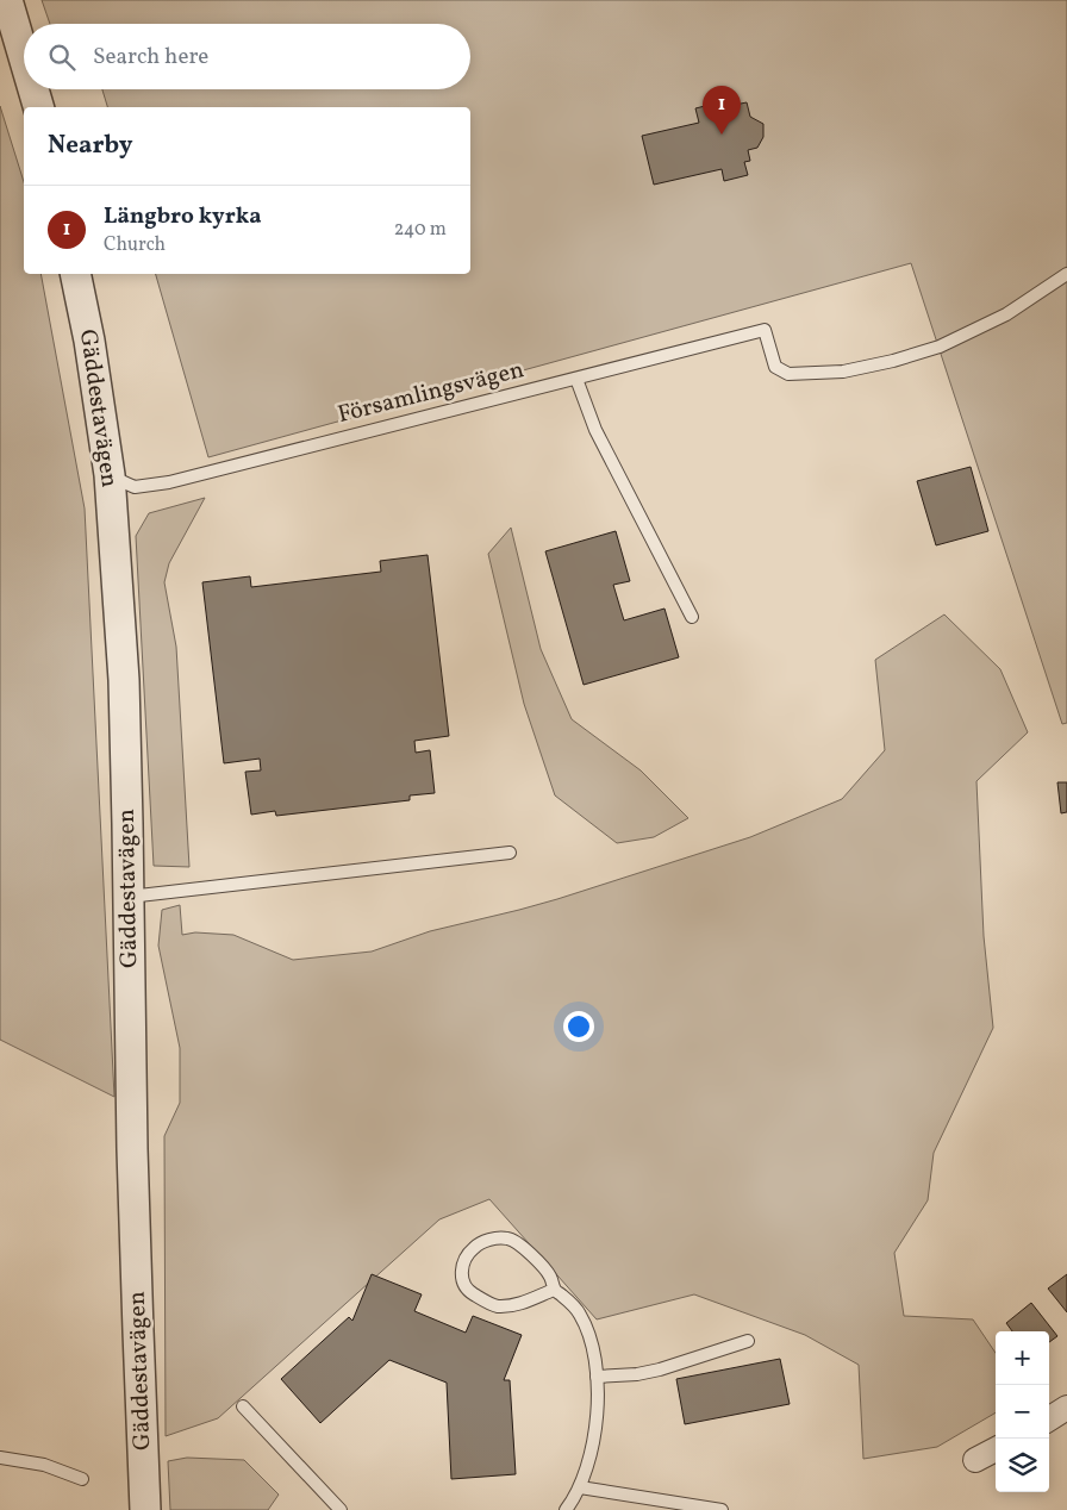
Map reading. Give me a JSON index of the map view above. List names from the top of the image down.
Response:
{
  "streets": {
    "street": ["Gäddestavägen"],
    "lane": ["Församlingsvägen"]
  },
  "crossings": [
    ["Församlingsvägen", "Gäddestavägen"]
  ],
  "page": {
    "search": "Search here",
    "pins": "1",
    "heading": "Nearby",
    "list": [
      {
        "mark": "1",
        "name": "Längbro kyrka",
        "note": "Church",
        "value": "240 m"
      }
    ],
    "map_buttons": ["+", "−"]
  }
}
